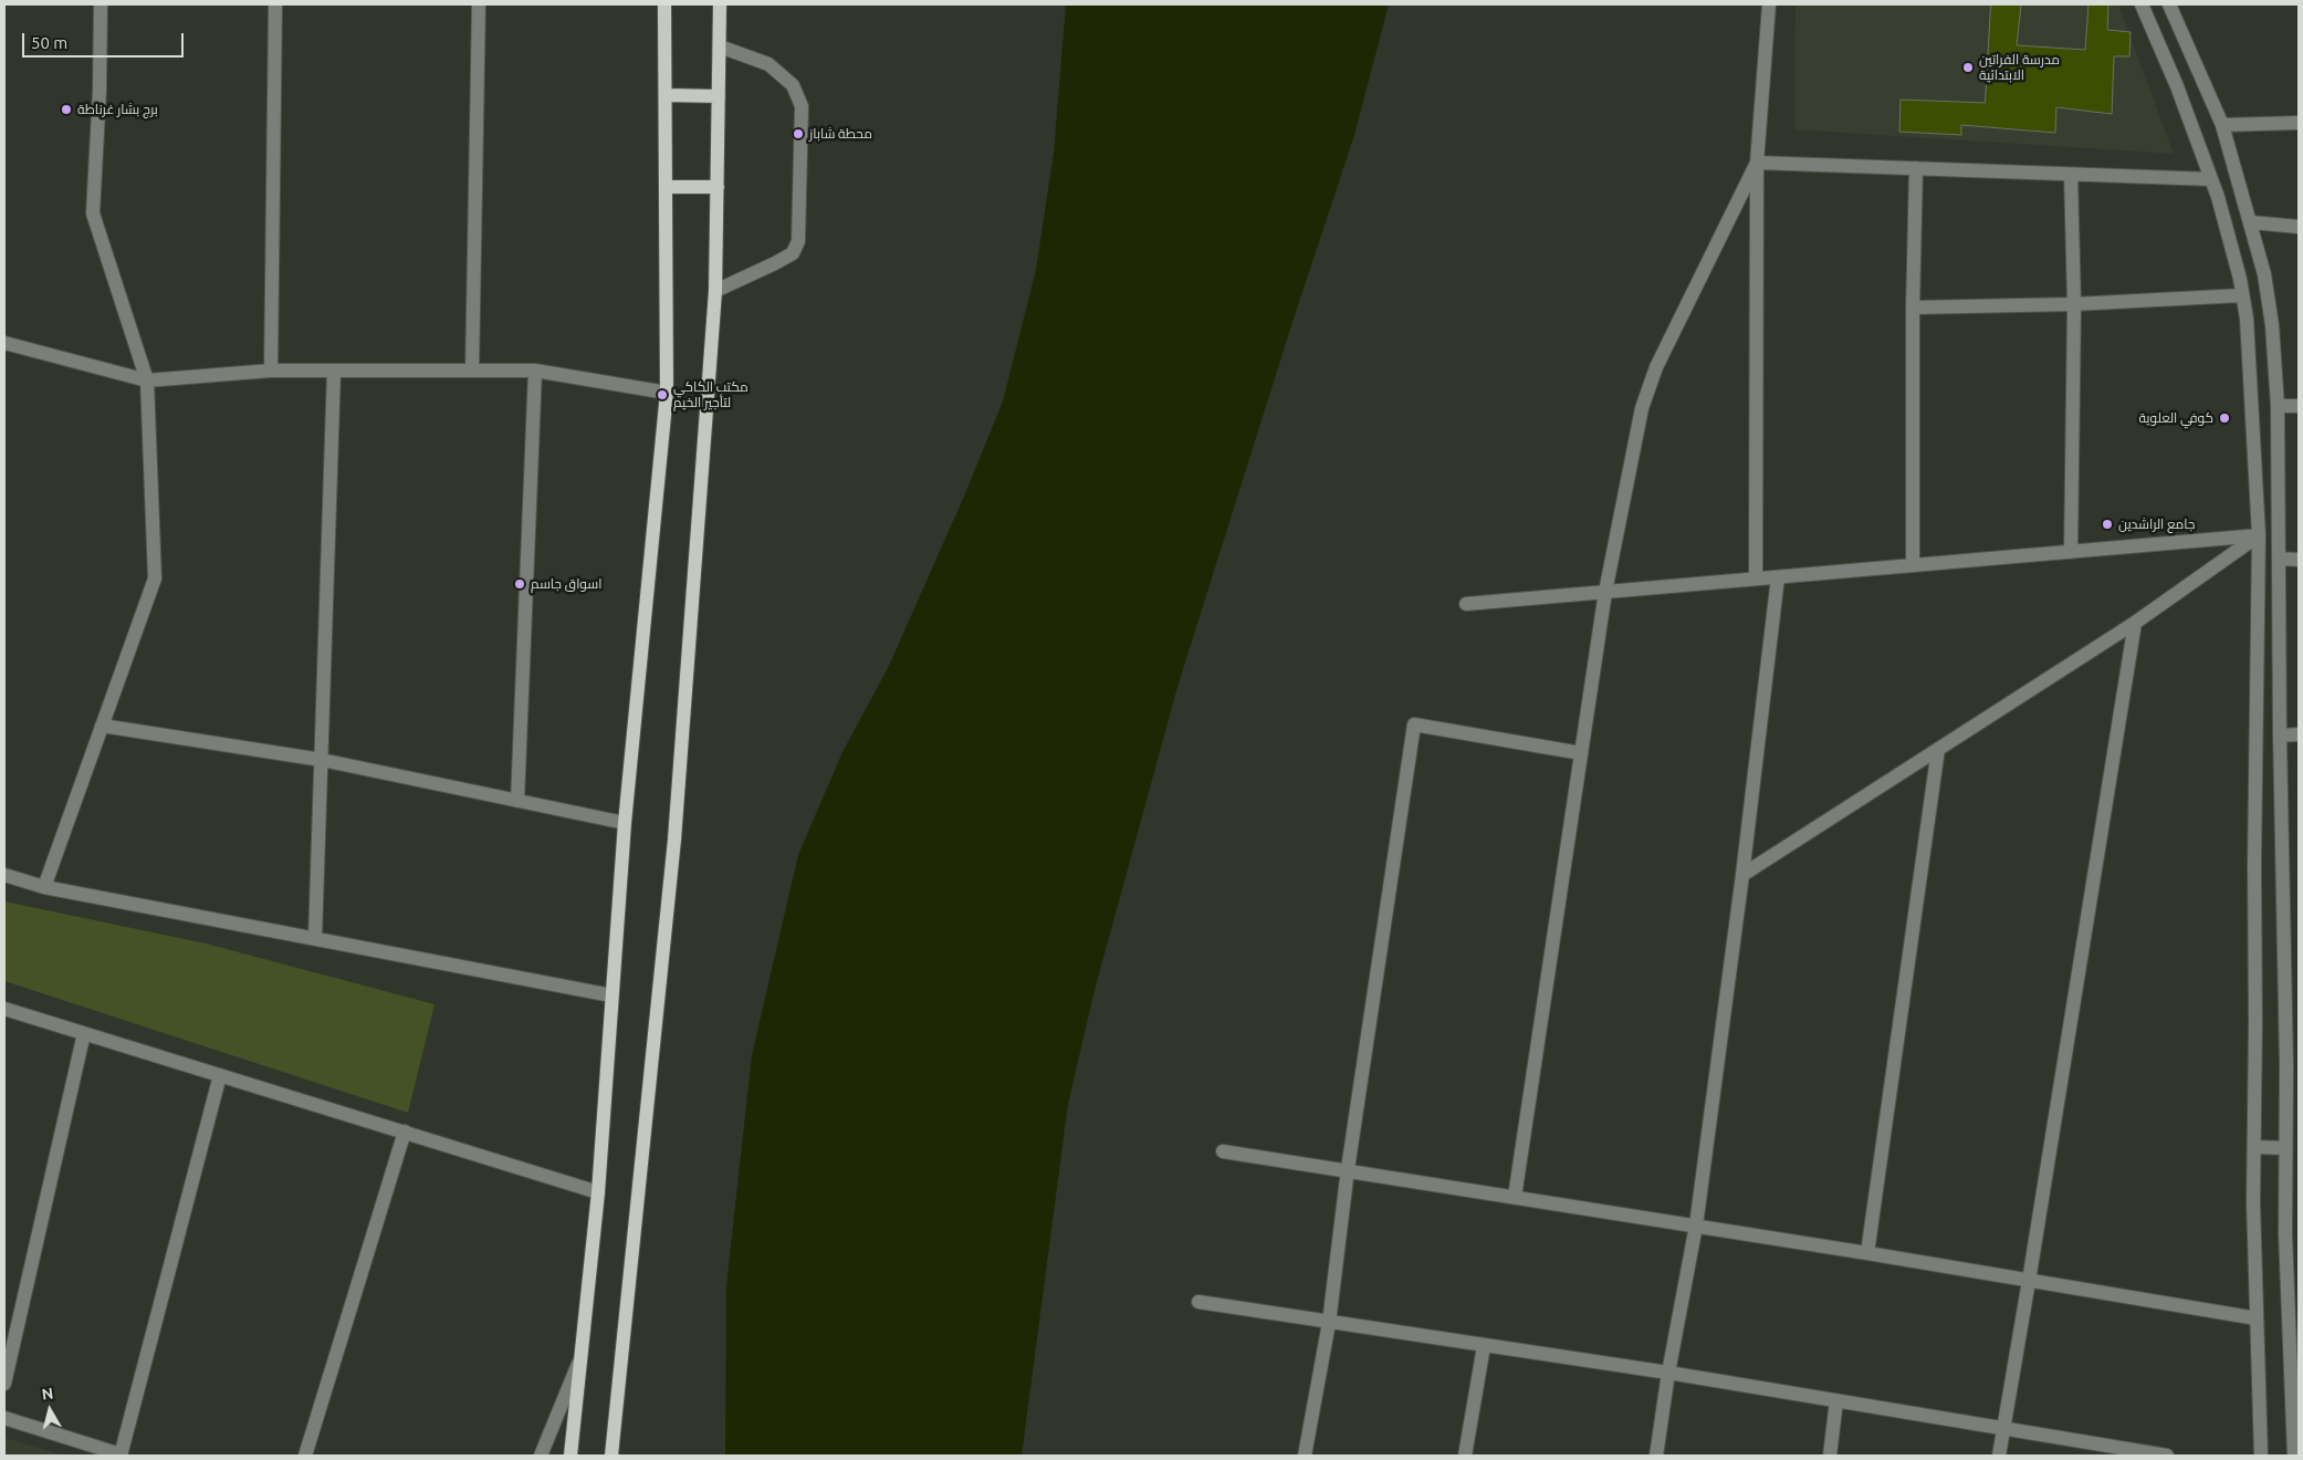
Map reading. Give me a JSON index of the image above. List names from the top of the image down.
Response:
{
  "places": [
    "مدرسة الفراتين الابتدائية",
    "برج بشار غرناطة",
    "محطة شاباز",
    "مكتب الكاكي لتأجير الخيم",
    "كوفي العلوية",
    "جامع الراشدين",
    "اسواق جاسم"
  ],
  "scale_bar": "50 m",
  "north": "top"
}
